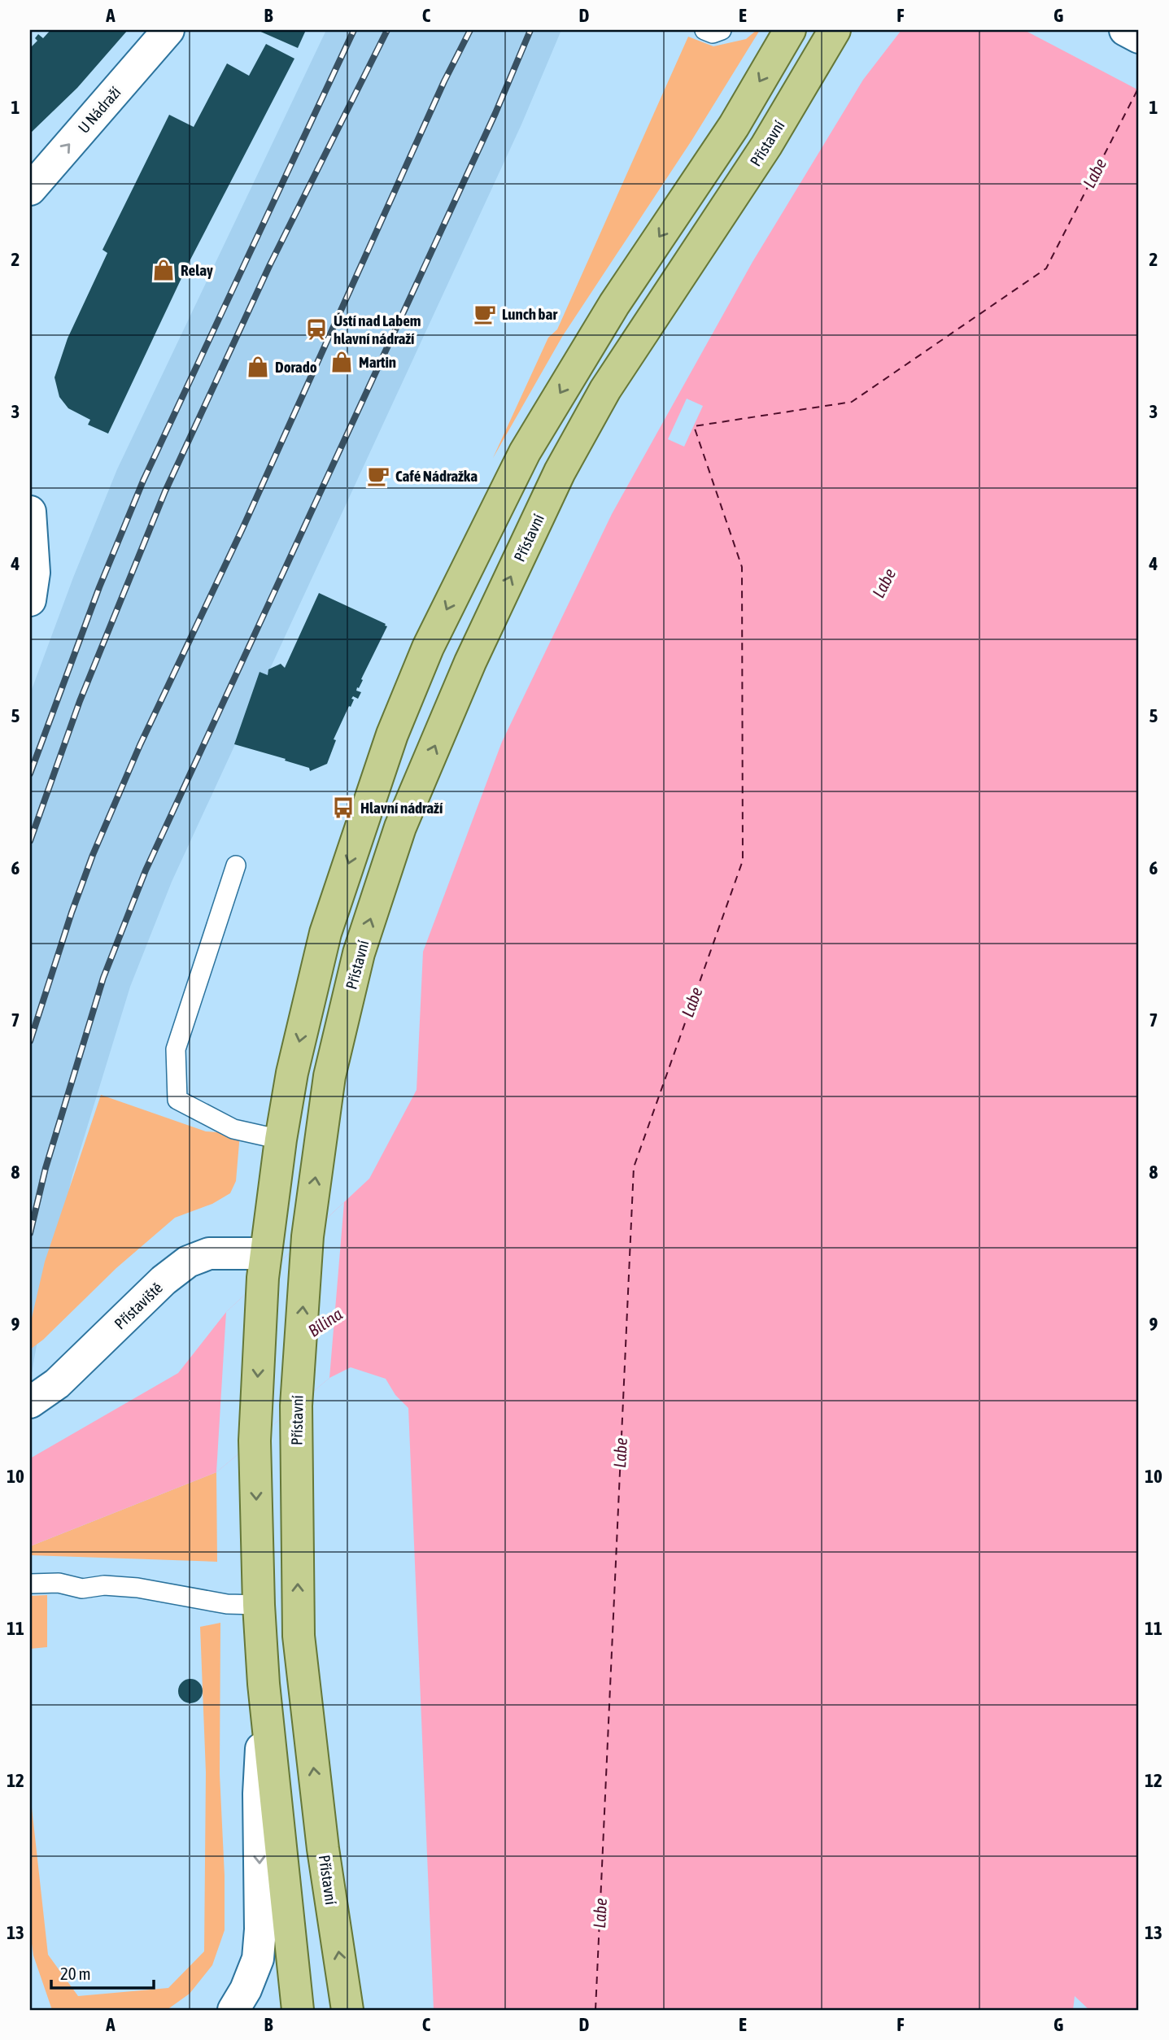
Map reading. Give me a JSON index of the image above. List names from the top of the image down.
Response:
{
  "streets": {
    "main road": ["Přístavní"],
    "street": ["U Nádraží", "Přístaviště"]
  },
  "one_way": ["U Nádraží"],
  "water": ["Labe", "Bílina"],
  "places": {
    "shop": ["Relay", "Martin", "Dorado"],
    "cafe": ["Lunch bar", "Café Nádražka"],
    "station": ["Ústí nad Labem hlavní nádraží"],
    "bus stop": ["Hlavní nádraží"]
  },
  "scale_bar": "20 m",
  "grid": {
    "columns": [
      "A",
      "B",
      "C",
      "D",
      "E",
      "F",
      "G"
    ],
    "rows": [
      "1",
      "2",
      "3",
      "4",
      "5",
      "6",
      "7",
      "8",
      "9",
      "10",
      "11",
      "12",
      "13"
    ]
  }
}
